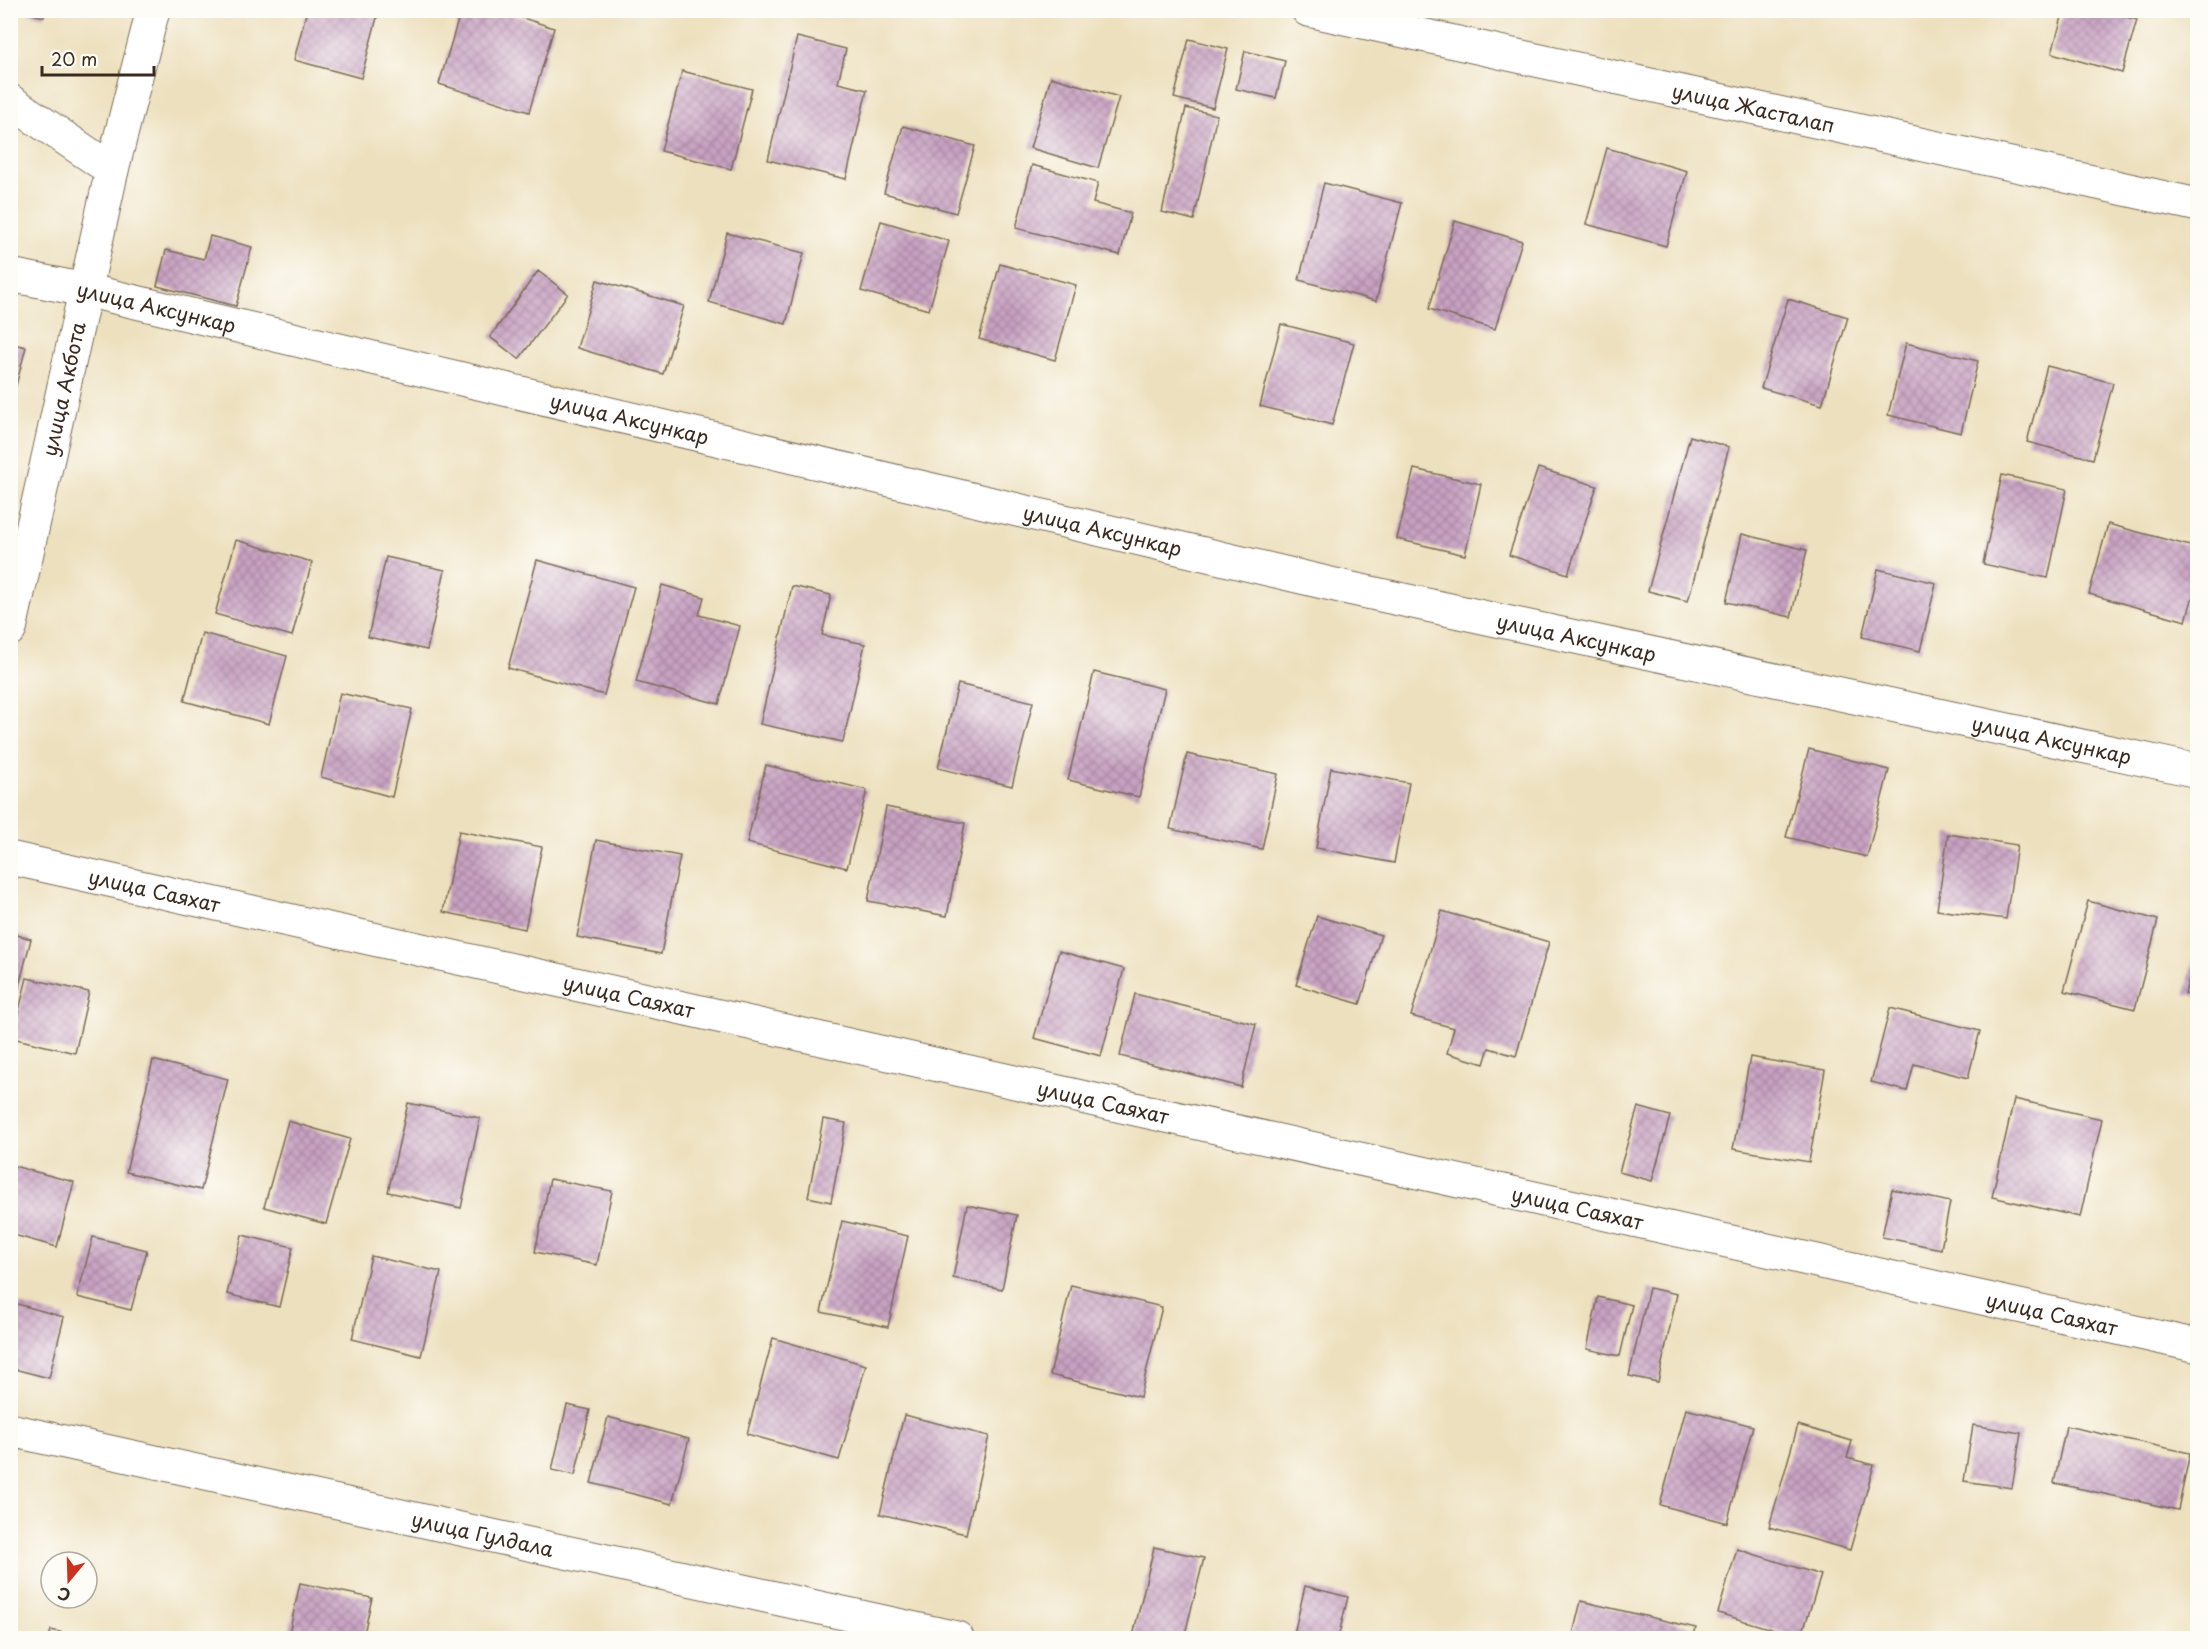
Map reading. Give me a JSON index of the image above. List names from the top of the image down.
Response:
{
  "streets": {
    "street": [
      "улица Жасталап",
      "улица Аксункар",
      "улица Акбота",
      "улица Саяхат",
      "улица Гулдала"
    ]
  },
  "crossings": [
    ["улица Аксункар", "улица Акбота"]
  ],
  "scale_bar": "20 m",
  "north": "bottom"
}
